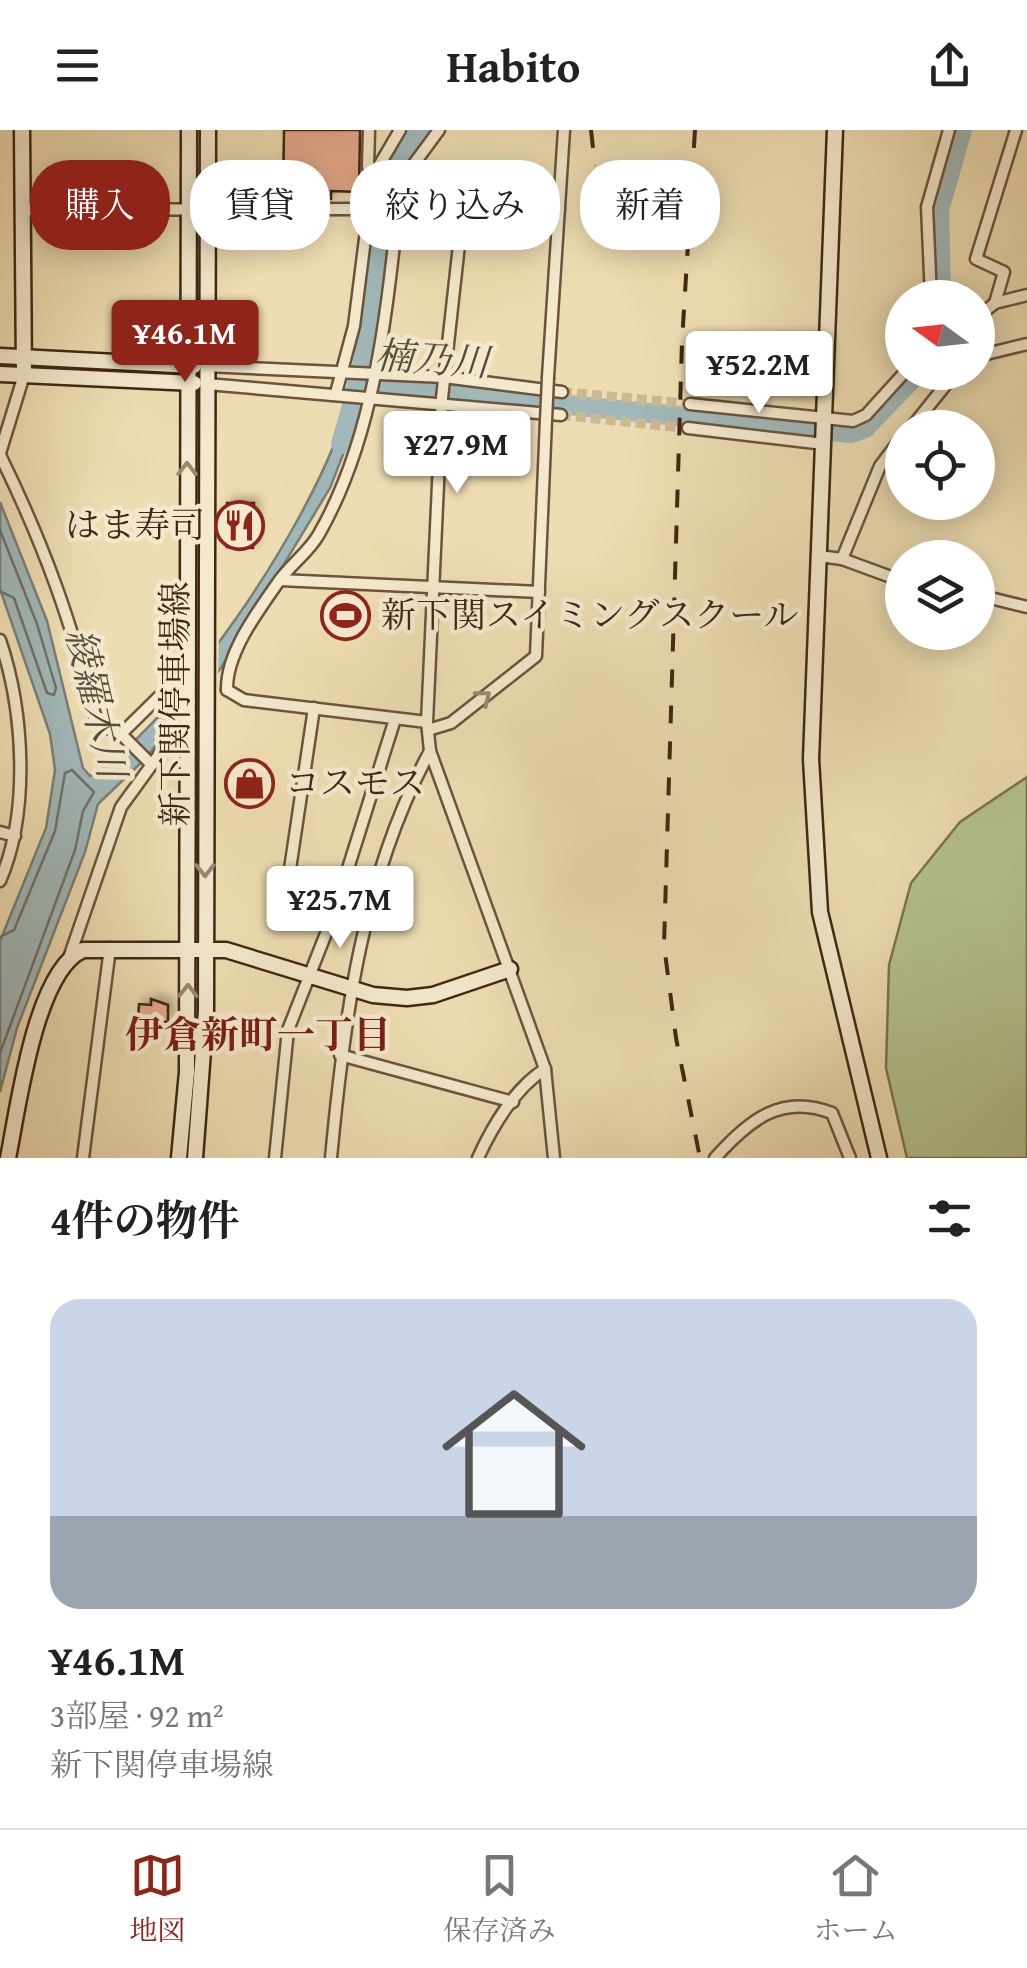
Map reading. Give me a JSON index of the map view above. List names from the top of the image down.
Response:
{
  "streets": {
    "street": ["新下関停車場線"]
  },
  "districts": ["伊倉新町一丁目"],
  "water": ["楠乃川", "綾羅木川"],
  "places": {
    "restaurant": ["はま寿司"],
    "sports": ["新下関スイミングスクール"],
    "shop": ["コスモス"]
  },
  "north": "left",
  "page": {
    "header": "Habito",
    "chip": [
      "購入",
      "賃貸",
      "絞り込み",
      "新着"
    ],
    "price": [
      "¥46.1M",
      "¥52.2M",
      "¥27.9M",
      "¥25.7M"
    ],
    "heading": "4件の物件",
    "list": [
      {
        "name": "¥46.1M",
        "note": "3部屋 · 92 m² · 新下関停車場線"
      }
    ],
    "tabs": ["地図", "保存済み", "ホーム"]
  }
}
